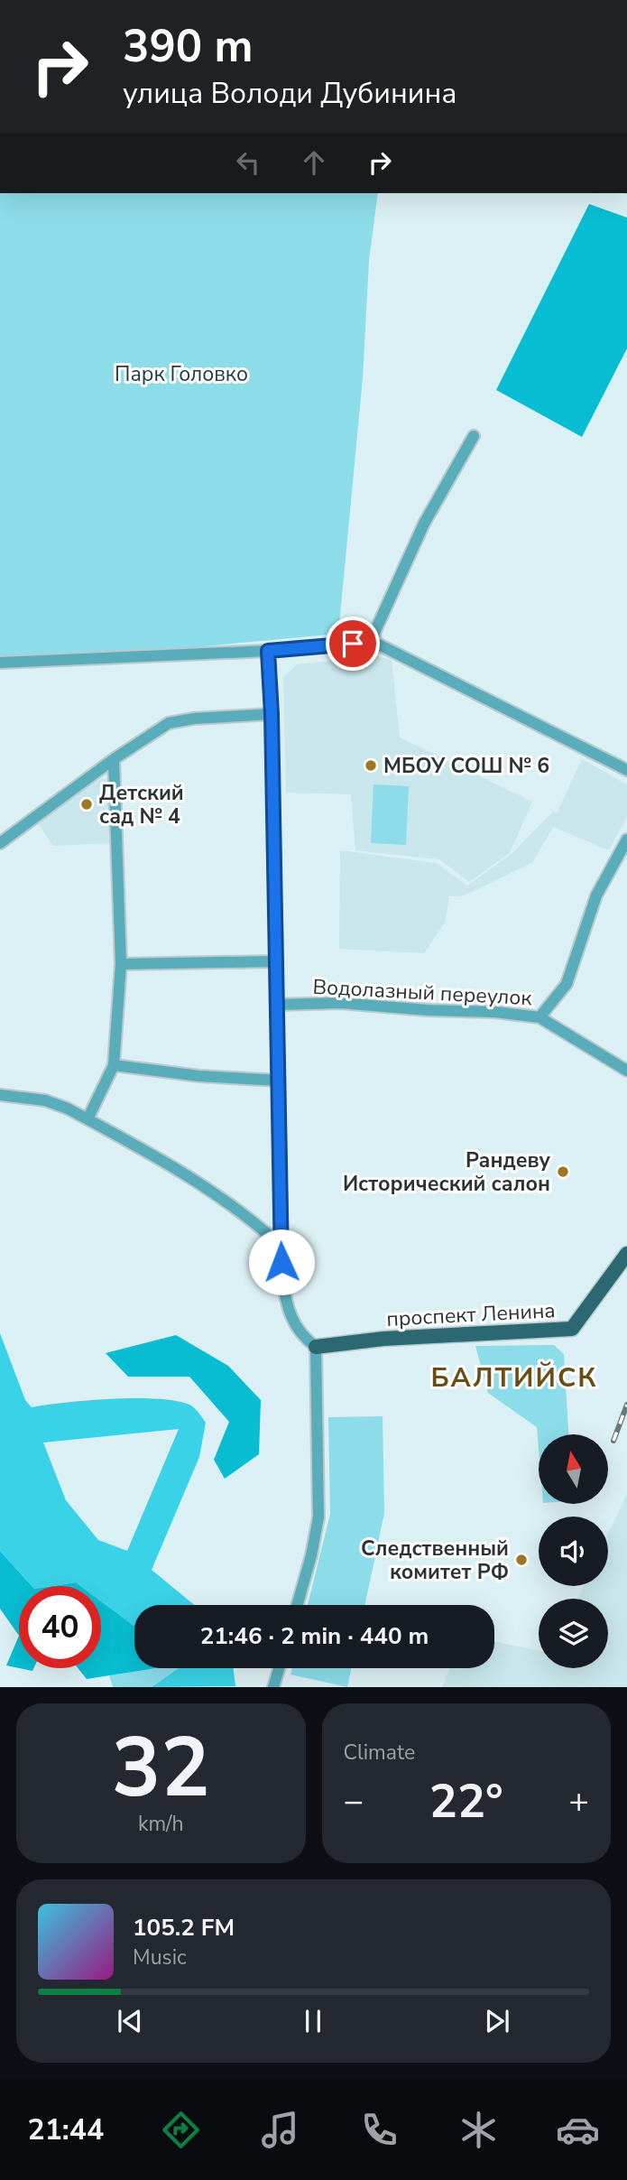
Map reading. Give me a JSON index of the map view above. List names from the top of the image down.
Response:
{
  "streets": {
    "main road": ["проспект Ленина"],
    "street": ["Водолазный переулок"]
  },
  "districts": ["БАЛТИЙСК"],
  "parks": ["Парк Головко"],
  "places": [
    "МБОУ СОШ № 6",
    "Детский сад № 4",
    "Рандеву Исторический салон",
    "Следственный комитет РФ"
  ],
  "north": "top",
  "page": {
    "turn": ["390 m", "улица Володи Дубинина"],
    "limit": "40",
    "trip": "21:46 · 2 min · 440 m",
    "tile": [
      ["32", "km/h"],
      "Climate"
    ],
    "heat": ["−", "22°", "+"],
    "song": ["105.2 FM", "Music"],
    "tabs": "21:44"
  }
}
